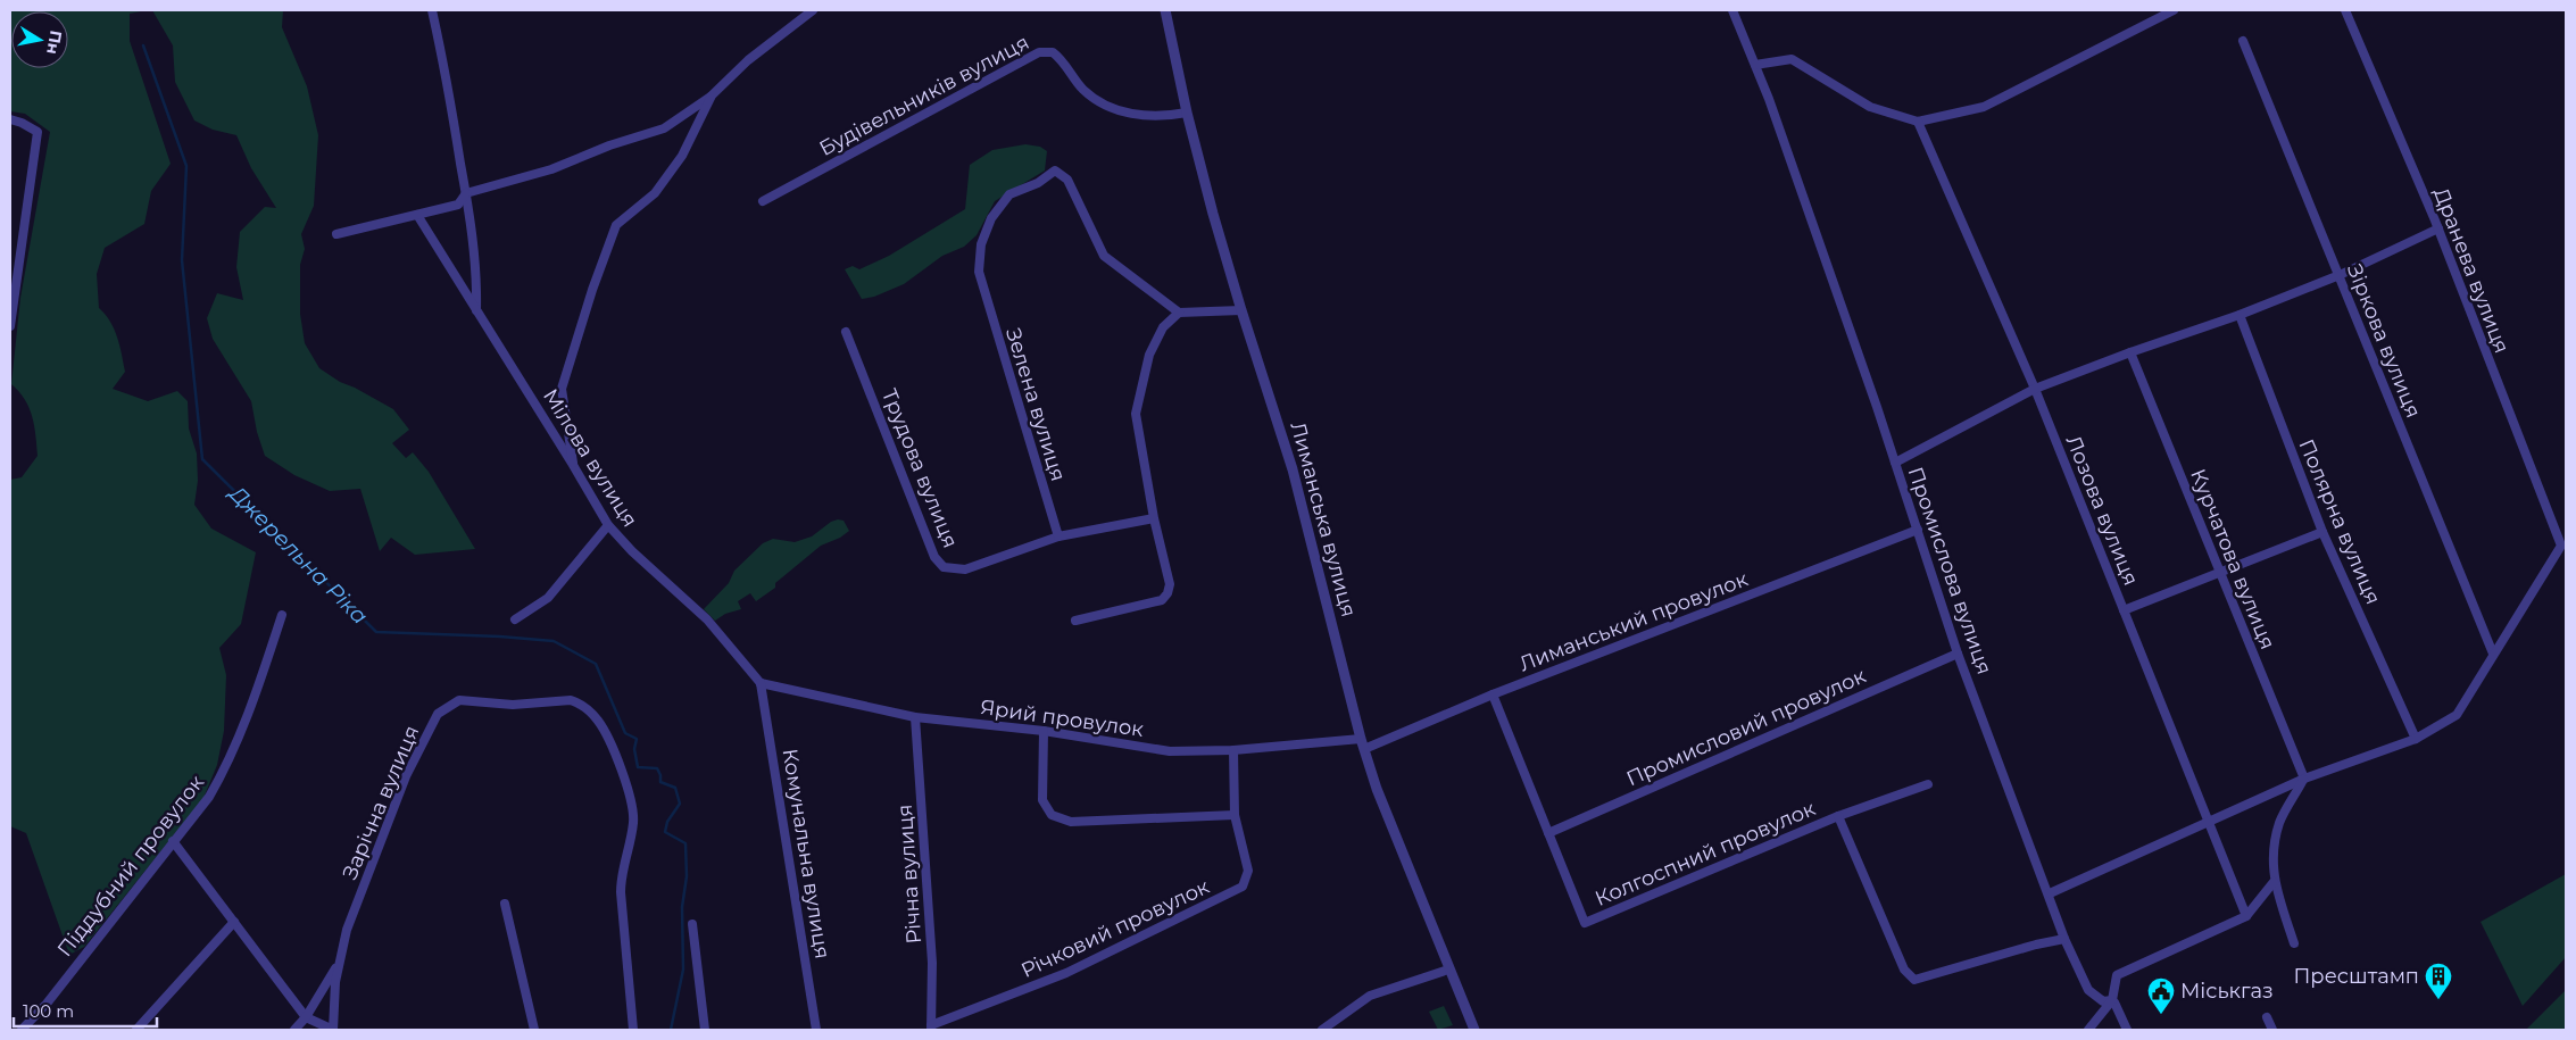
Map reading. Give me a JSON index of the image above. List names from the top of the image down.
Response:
{
  "streets": {
    "street": [
      "Будівельників вулиця",
      "Дранева вулиця",
      "Зіркова вулиця",
      "Зелена вулиця",
      "Мілова вулиця",
      "Трудова вулиця",
      "Лозова вулиця",
      "Лиманська вулиця",
      "Полярна вулиця",
      "Курчатова вулиця",
      "Промислова вулиця",
      "Лиманський провулок",
      "Ярий провулок",
      "Промисловий провулок",
      "Зарічна вулиця",
      "Комунальна вулиця",
      "Колгоспний провулок",
      "Піддубний провулок",
      "Річна вулиця",
      "Річковий провулок"
    ]
  },
  "crossings": [
    ["Будівельників вулиця", "Лиманська вулиця"],
    ["Дранева вулиця", "Зіркова вулиця"],
    ["Зелена вулиця", "Трудова вулиця"],
    ["Мілова вулиця", "Ярий провулок"],
    ["Мілова вулиця", "Комунальна вулиця"],
    ["Лиманська вулиця", "Лиманський провулок"],
    ["Лиманська вулиця", "Ярий провулок"],
    ["Промислова вулиця", "Лиманський провулок"],
    ["Промислова вулиця", "Промисловий провулок"],
    ["Промислова вулиця", "Колгоспний провулок"],
    ["Лиманський провулок", "Ярий провулок"],
    ["Ярий провулок", "Комунальна вулиця"],
    ["Ярий провулок", "Річна вулиця"],
    ["Ярий провулок", "Річковий провулок"],
    ["Промисловий провулок", "Колгоспний провулок"],
    ["Річна вулиця", "Річковий провулок"]
  ],
  "water": ["Джерельна Ріка"],
  "places": {
    "building": ["Пресштамп"],
    "public building": ["Міськгаз"]
  },
  "scale_bar": "100 m",
  "north": "right"
}
